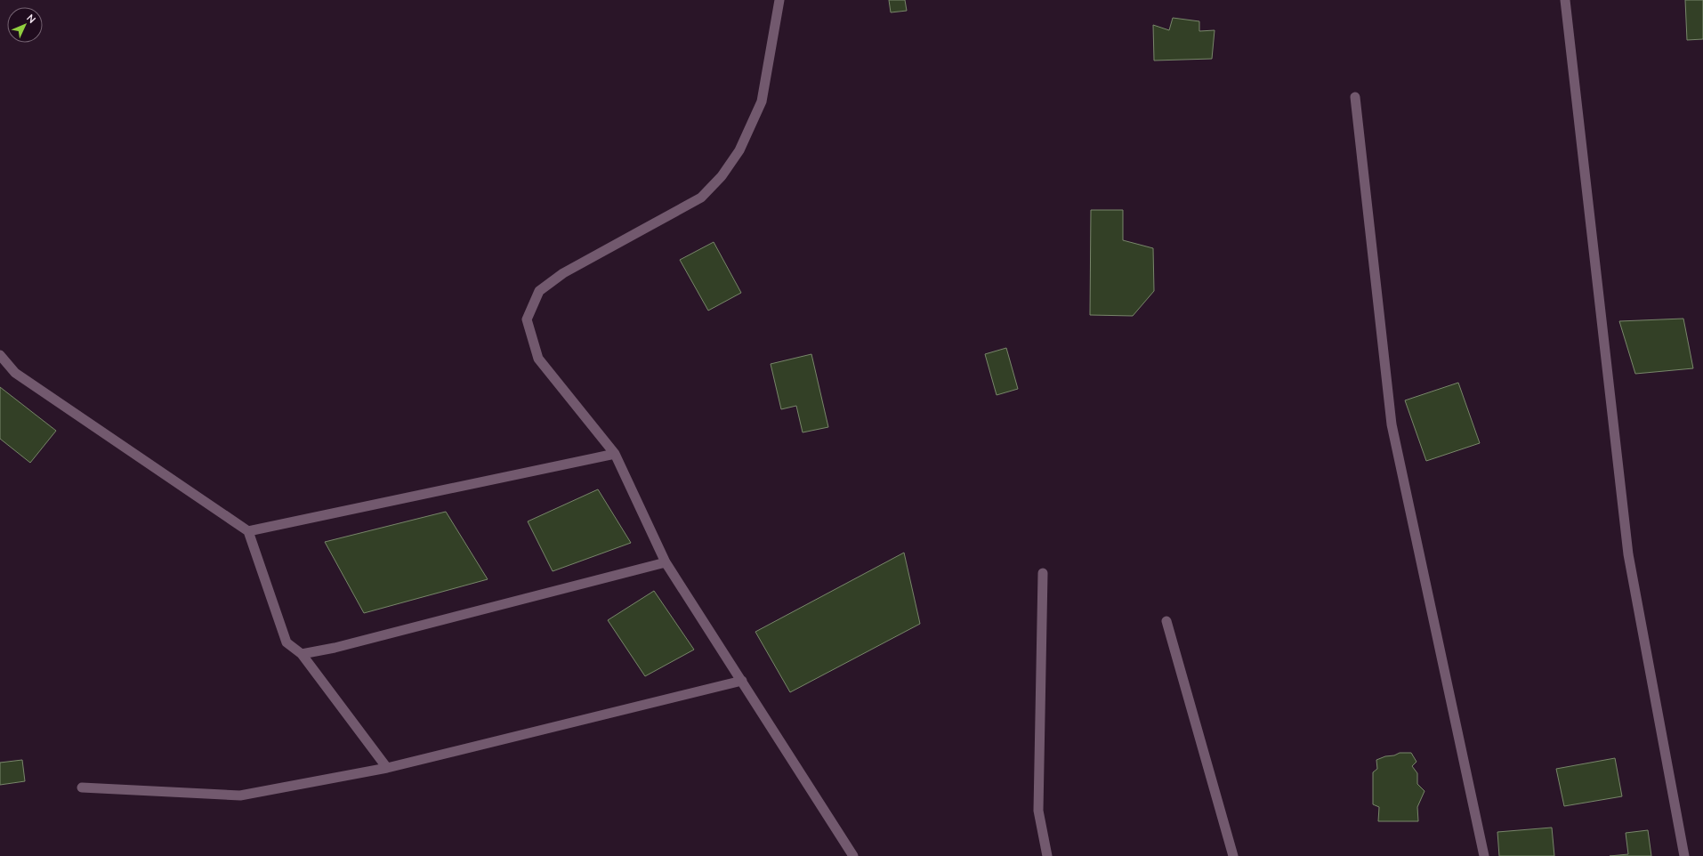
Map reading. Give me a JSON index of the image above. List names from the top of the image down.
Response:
{
  "north": "top right"
}
